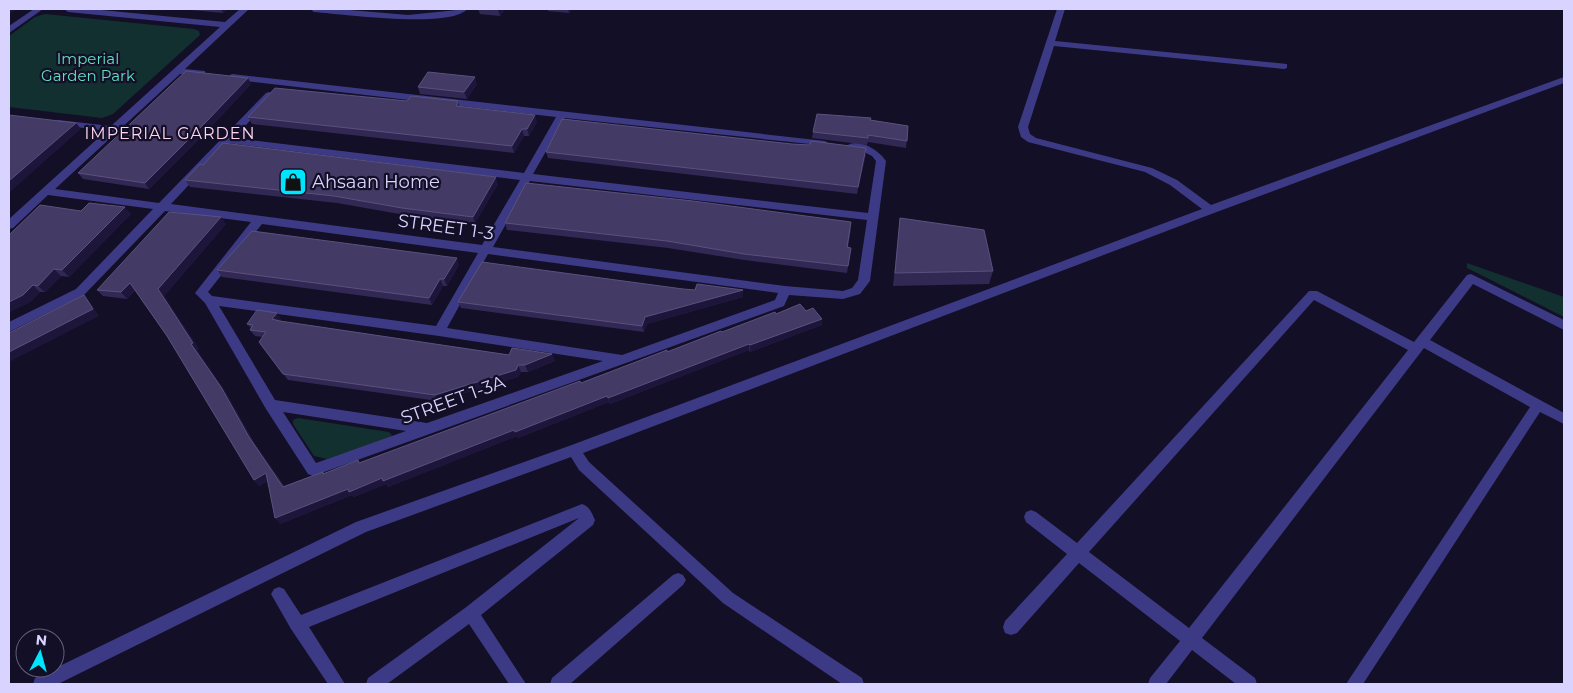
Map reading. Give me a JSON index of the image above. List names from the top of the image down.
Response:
{
  "streets": {
    "street": ["STREET 1-3", "STREET 1-3A"]
  },
  "crossings": [
    ["STREET 1-3", "STREET 1-3A"]
  ],
  "districts": ["IMPERIAL GARDEN"],
  "parks": ["Imperial Garden Park"],
  "places": {
    "shop": ["Ahsaan Home"]
  },
  "north": "top"
}
